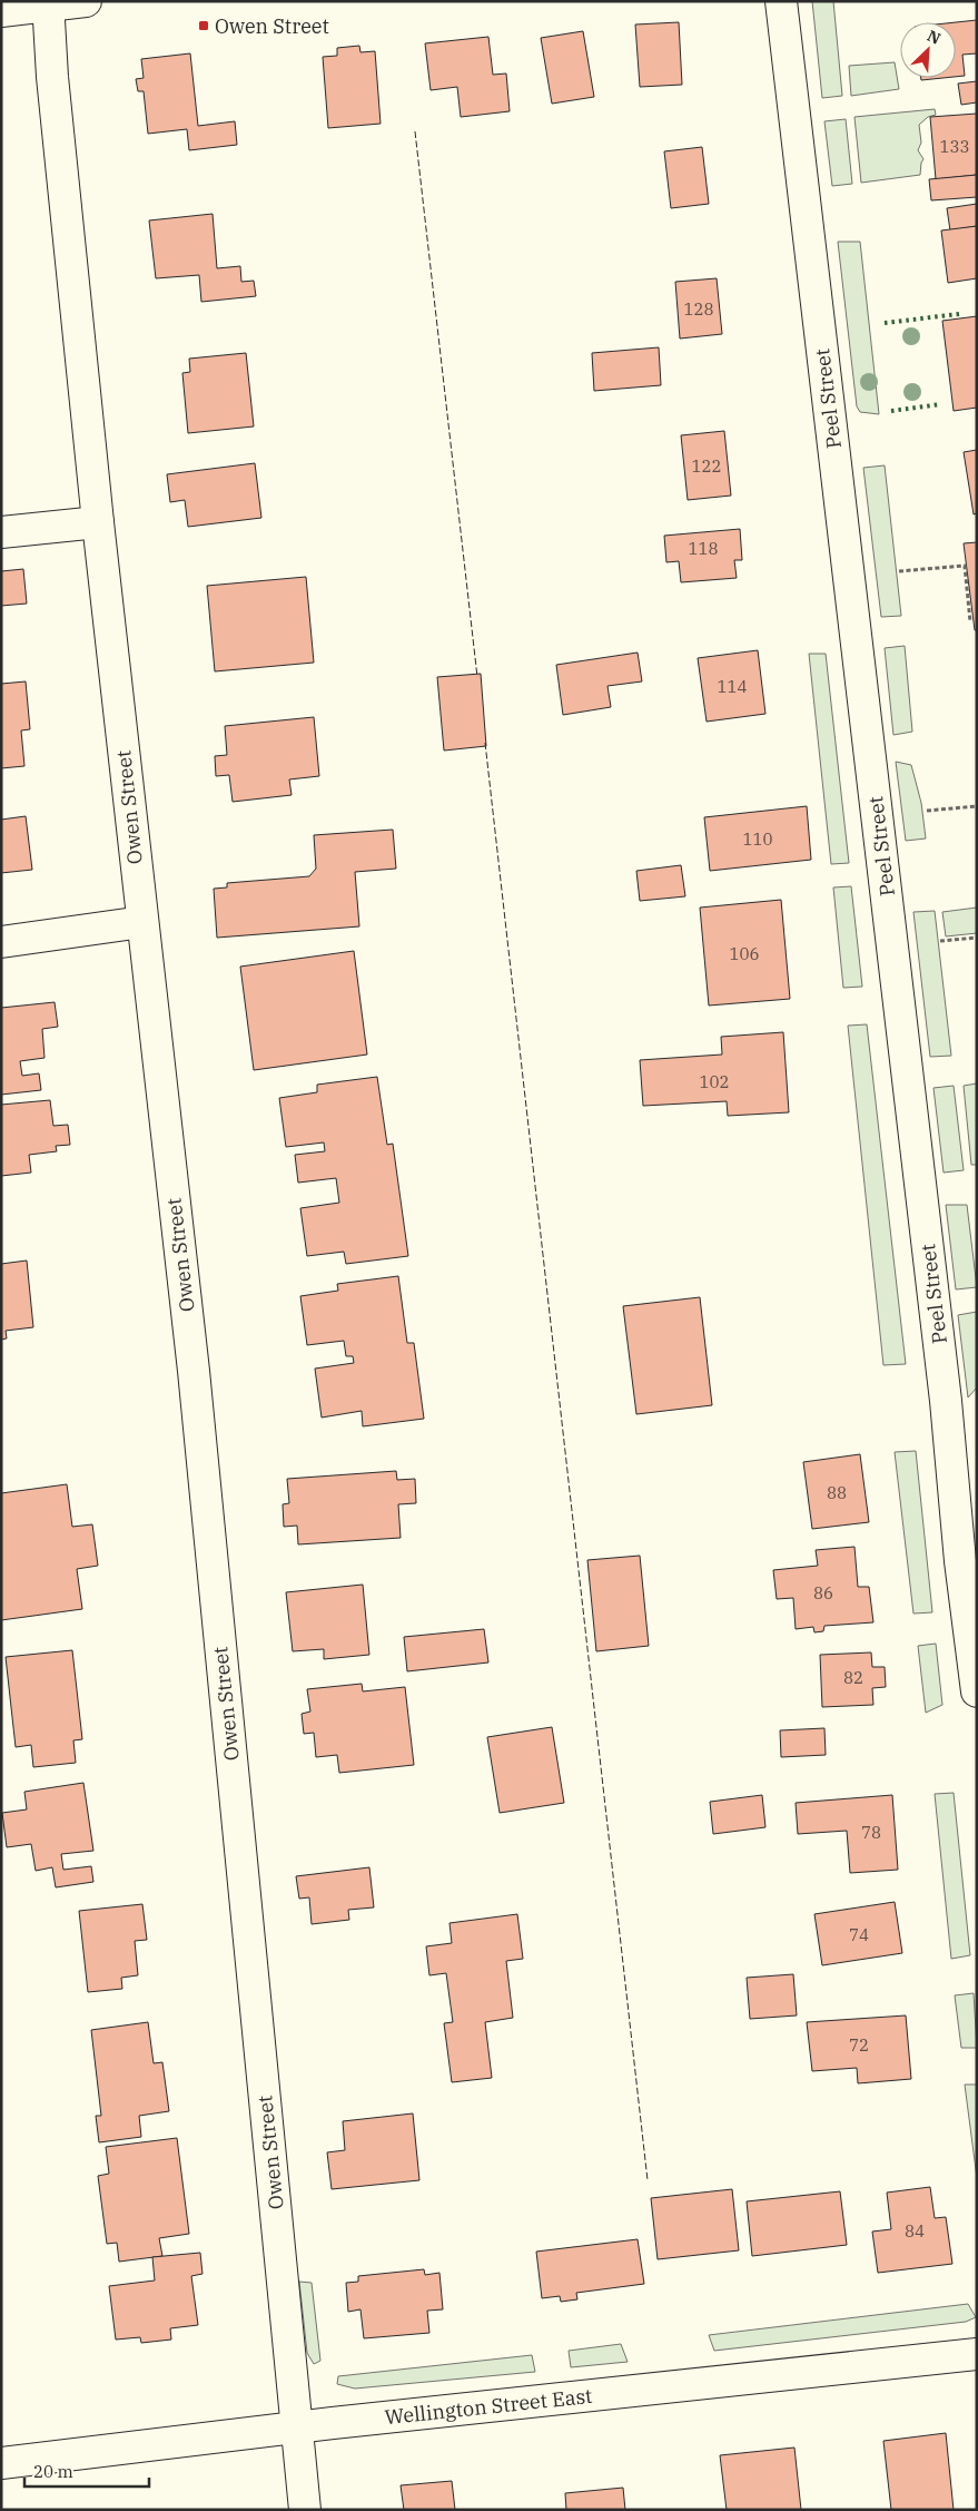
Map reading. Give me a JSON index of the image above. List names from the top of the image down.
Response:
{
  "streets": {
    "street": ["Peel Street", "Owen Street", "Wellington Street East"]
  },
  "crossings": [
    ["Owen Street", "Wellington Street East"]
  ],
  "places": {
    "transit": ["Owen Street"]
  },
  "house_numbers": [
    "133",
    "128",
    "122",
    "118",
    "114",
    "110",
    "106",
    "102",
    "88",
    "86",
    "82",
    "78",
    "74",
    "72",
    "84"
  ],
  "scale_bar": "20 m",
  "north": "top right"
}
